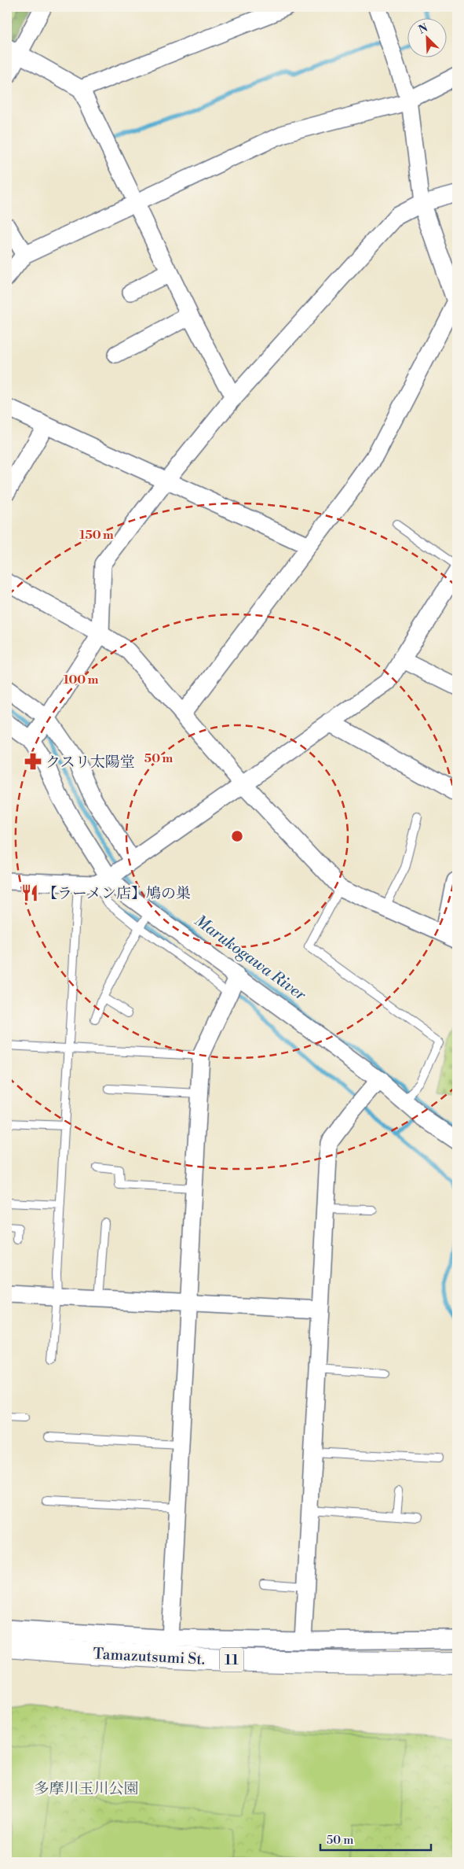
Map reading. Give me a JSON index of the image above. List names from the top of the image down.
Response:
{
  "streets": {
    "main road": ["Tamazutsumi St.", "11"]
  },
  "water": ["Marukogawa River"],
  "parks": ["多摩川玉川公園"],
  "places": {
    "pharmacy": ["クスリ太陽堂"],
    "restaurant": ["【ラーメン店】鳩の巣"]
  },
  "scale_bar": "50 m",
  "north": "top left",
  "rings": ["150 m", "100 m", "50 m"]
}
